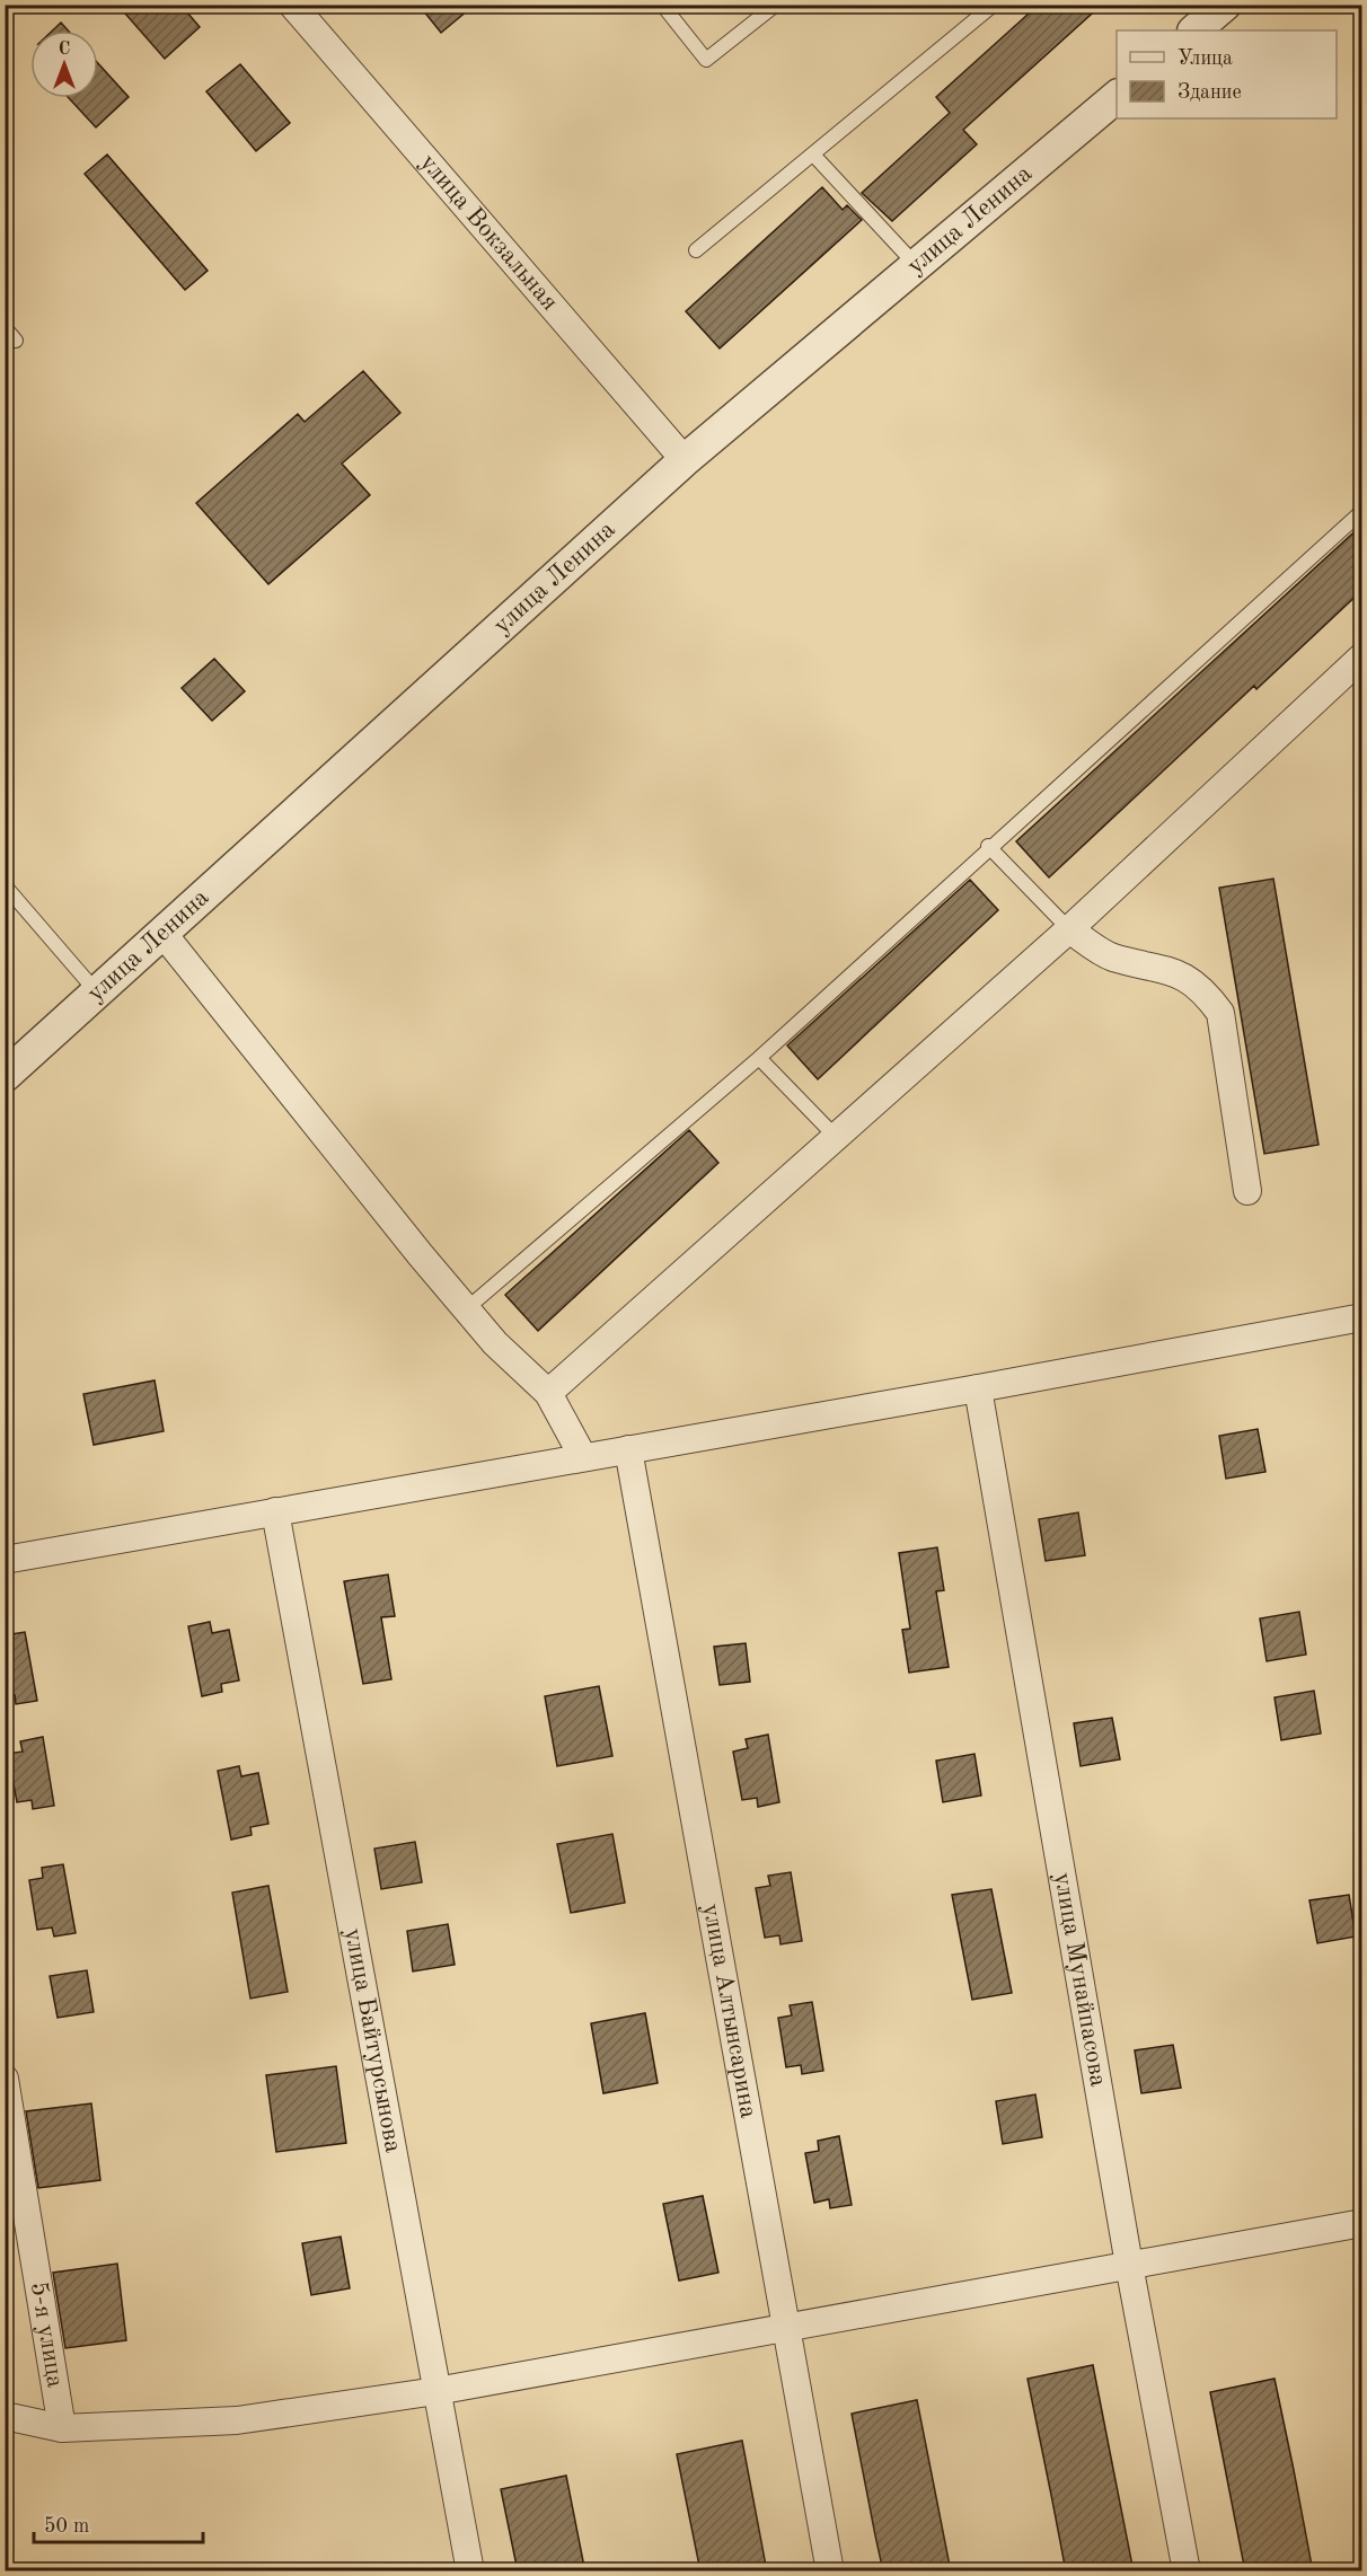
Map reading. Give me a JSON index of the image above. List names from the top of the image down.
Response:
{
  "streets": {
    "street": [
      "улица Ленина",
      "улица Вокзальная",
      "улица Мунайпасова",
      "улица Алтынсарина",
      "улица Байтурсынова",
      "5-я улица"
    ]
  },
  "crossings": [
    ["улица Ленина", "улица Вокзальная"]
  ],
  "legend": ["Улица", "Здание"],
  "scale_bar": "50 m",
  "north": "top"
}
